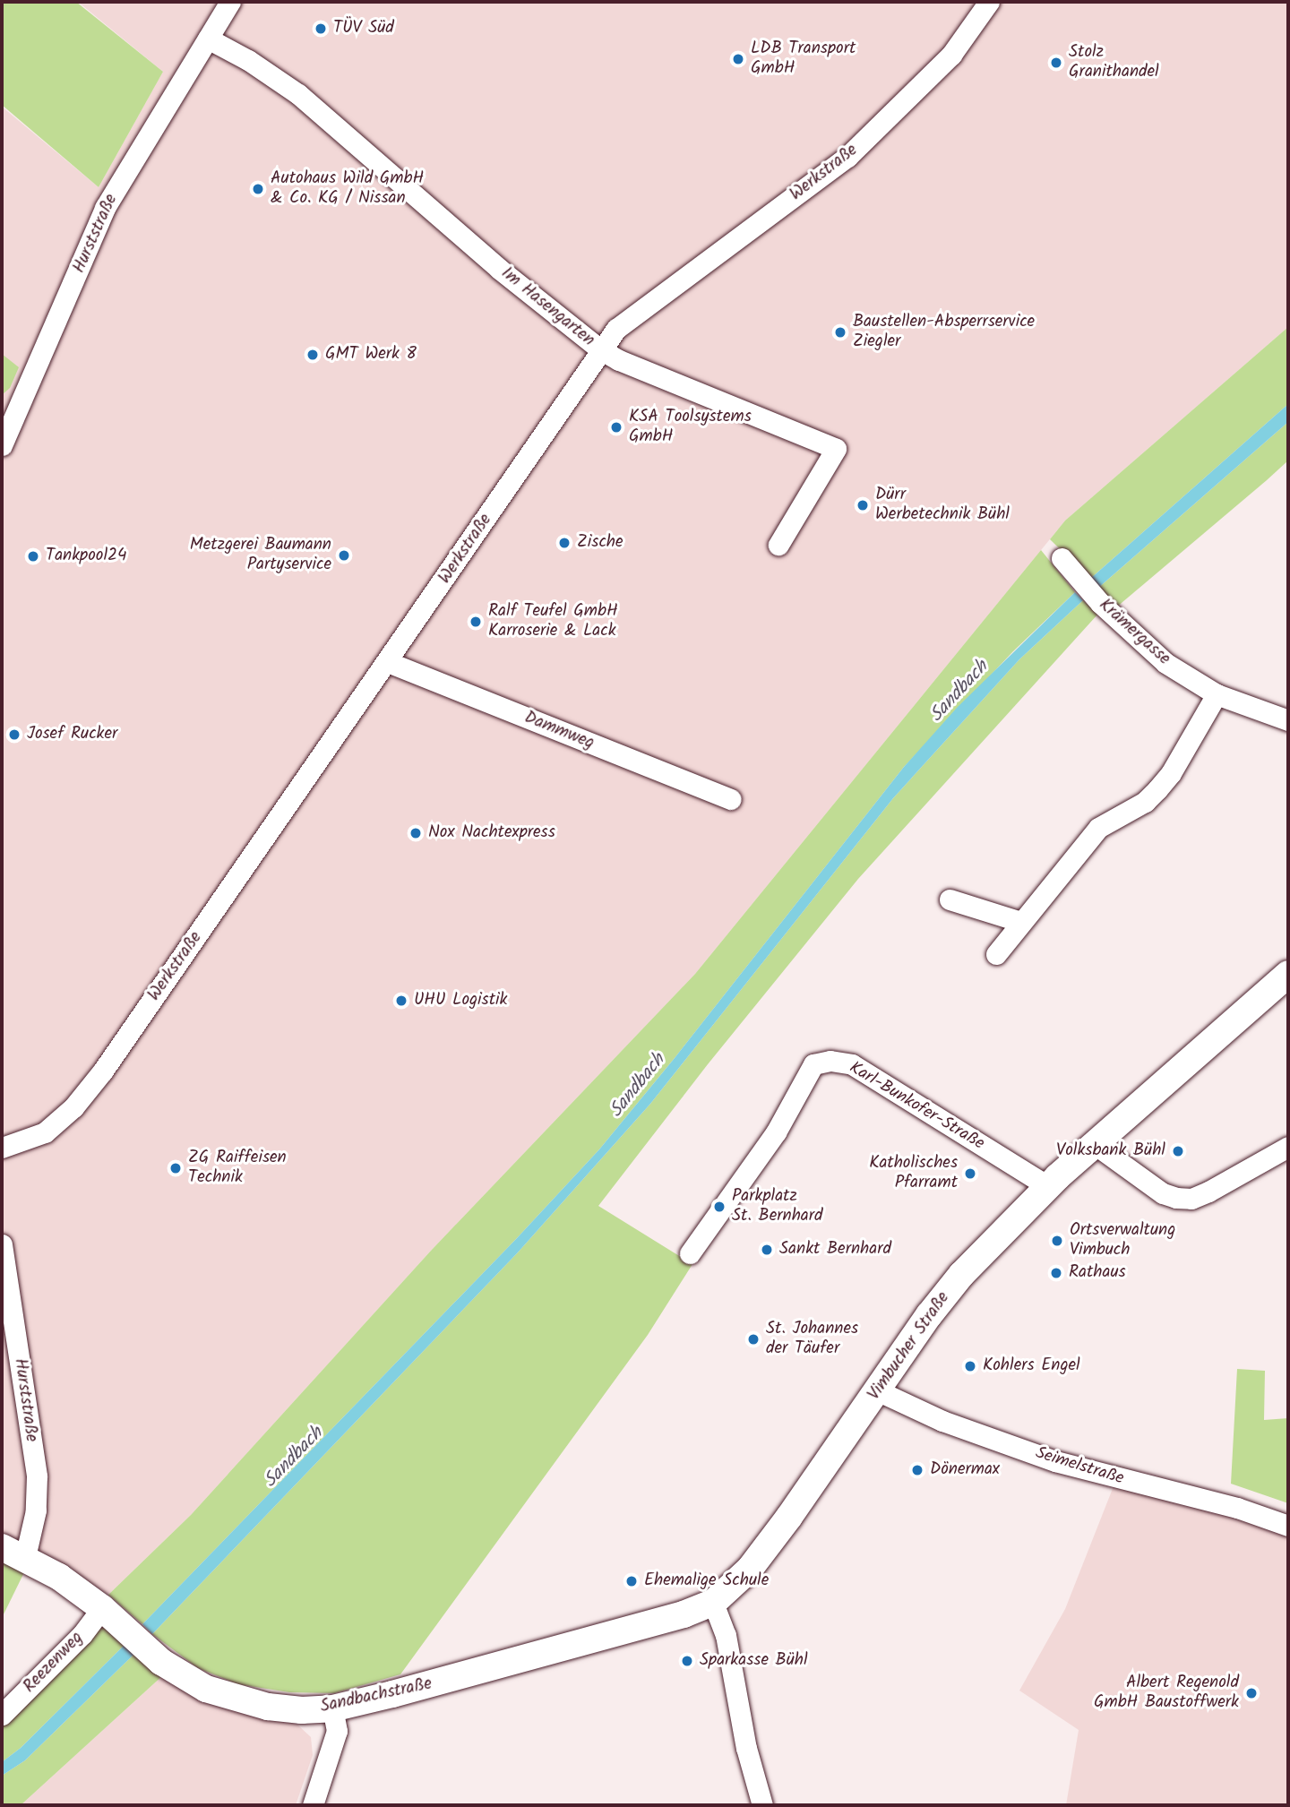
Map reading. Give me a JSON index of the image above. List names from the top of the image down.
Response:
{
  "streets": {
    "street": [
      "Werkstraße",
      "Hurststraße",
      "Im Hasengarten",
      "Krämergasse",
      "Dammweg",
      "Karl-Bunkofer-Straße",
      "Vimbucher Straße",
      "Seimelstraße",
      "Reezenweg",
      "Sandbachstraße"
    ]
  },
  "crossings": [
    ["Werkstraße", "Im Hasengarten"],
    ["Werkstraße", "Dammweg"],
    ["Hurststraße", "Im Hasengarten"],
    ["Hurststraße", "Sandbachstraße"],
    ["Karl-Bunkofer-Straße", "Vimbucher Straße"],
    ["Vimbucher Straße", "Seimelstraße"],
    ["Vimbucher Straße", "Sandbachstraße"],
    ["Reezenweg", "Sandbachstraße"]
  ],
  "water": ["Sandbach"],
  "places": [
    "TÜV Süd",
    "LDB Transport GmbH",
    "Stolz Granithandel",
    "Autohaus Wild GmbH & Co. KG / Nissan",
    "Baustellen-Absperrservice Ziegler",
    "GMT Werk 8",
    "KSA Toolsystems GmbH",
    "Dürr Werbetechnik Bühl",
    "Zische",
    "Metzgerei Baumann Partyservice",
    "Tankpool24",
    "Ralf Teufel GmbH Karroserie & Lack",
    "Josef Rucker",
    "Nox Nachtexpress",
    "UHU Logistik",
    "Volksbank Bühl",
    "ZG Raiffeisen Technik",
    "Katholisches Pfarramt",
    "Parkplatz St. Bernhard",
    "Ortsverwaltung Vimbuch",
    "Sankt Bernhard",
    "Rathaus",
    "St. Johannes der Täufer",
    "Kohlers Engel",
    "Dönermax",
    "Ehemalige Schule",
    "Sparkasse Bühl",
    "Albert Regenold GmbH Baustoffwerk"
  ]
}
